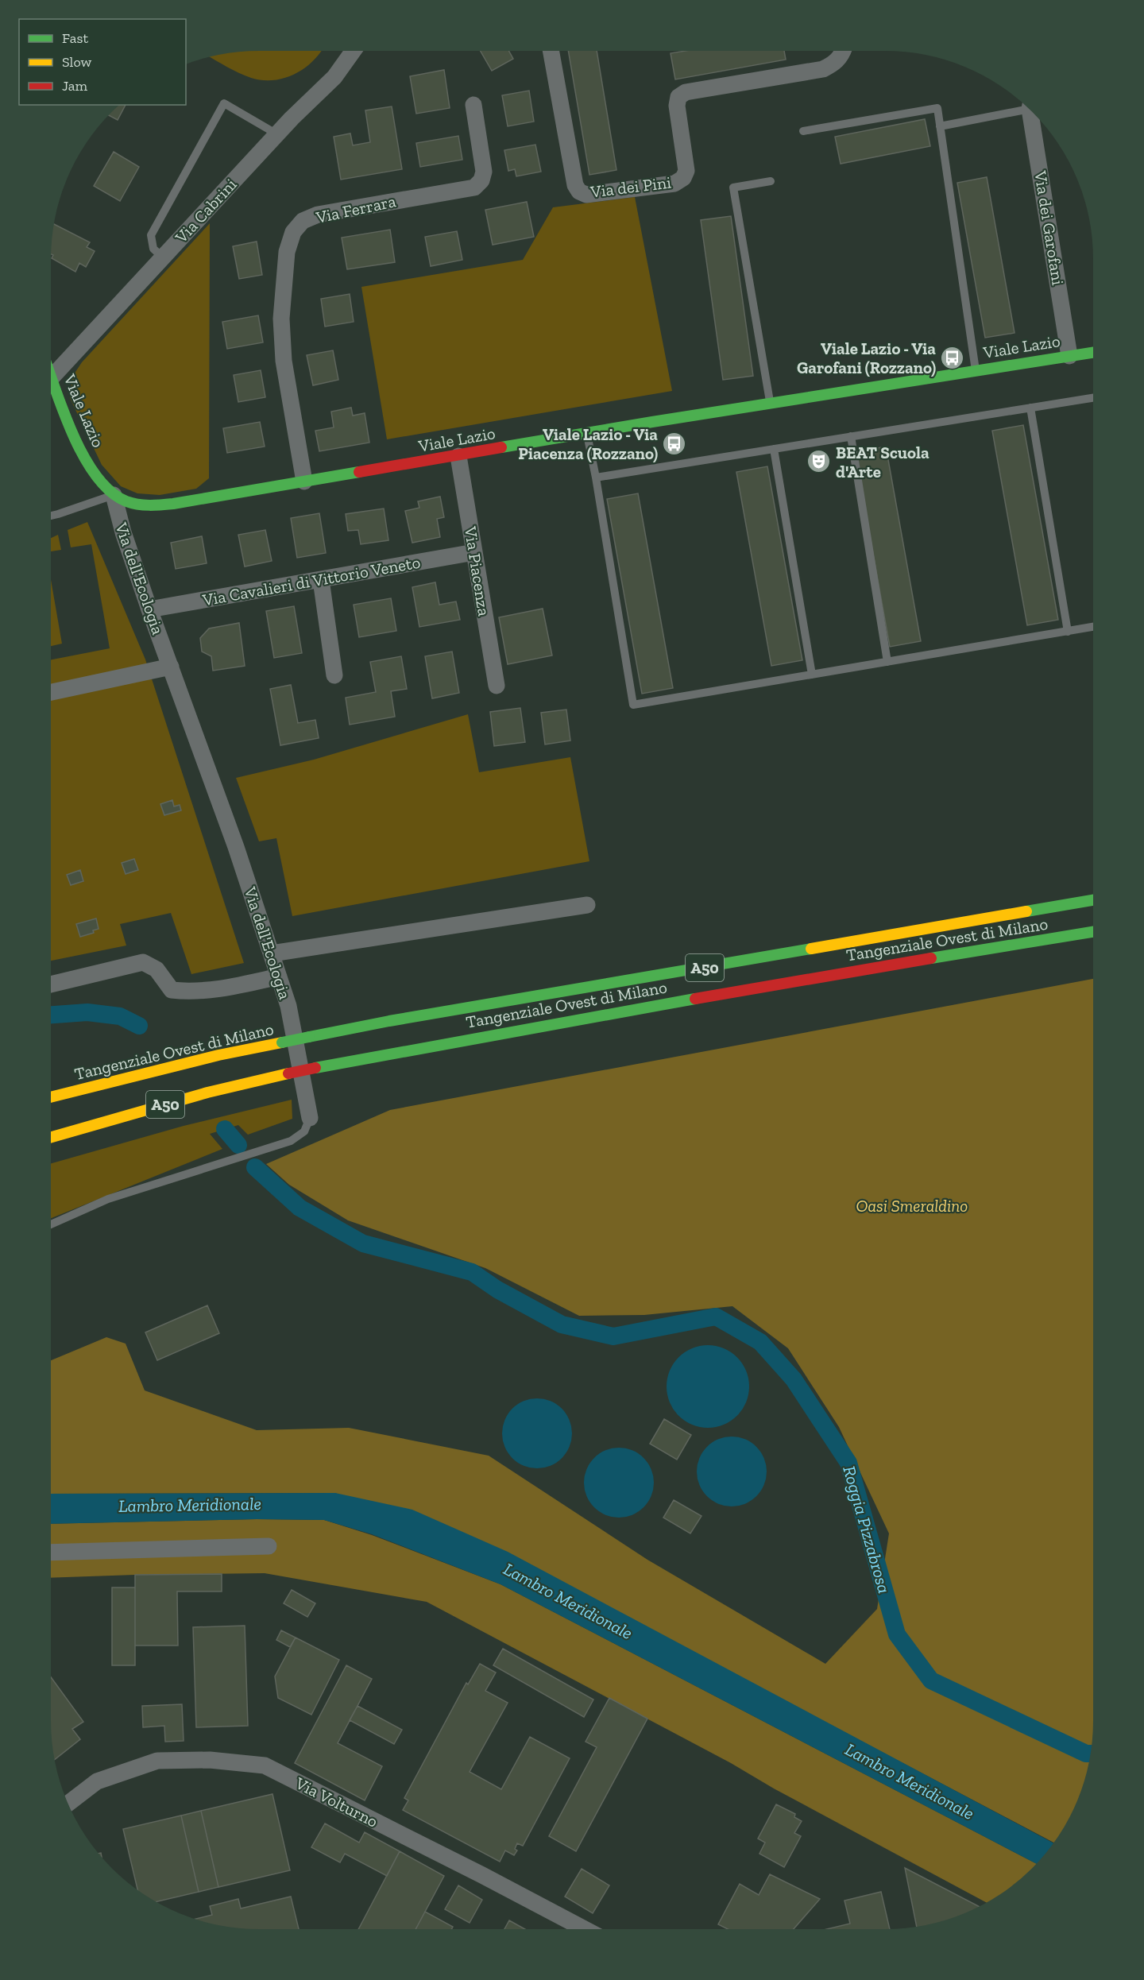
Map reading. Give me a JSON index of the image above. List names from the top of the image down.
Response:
{
  "streets": {
    "main road": ["Viale Lazio", "Tangenziale Ovest di Milano", "A50"],
    "street": [
      "Via dei Pini",
      "Via Ferrara",
      "Via Cabrini",
      "Via dei Garofani",
      "Via Piacenza",
      "Via dell'Ecologia",
      "Via Cavalieri di Vittorio Veneto",
      "Via Volturno"
    ]
  },
  "crossings": [
    ["Via Ferrara", "Viale Lazio"],
    ["Via Cabrini", "Viale Lazio"],
    ["Via dei Garofani", "Viale Lazio"],
    ["Viale Lazio", "Via Piacenza"],
    ["Viale Lazio", "Via dell'Ecologia"],
    ["Via Piacenza", "Via Cavalieri di Vittorio Veneto"],
    ["Via dell'Ecologia", "Via Cavalieri di Vittorio Veneto"]
  ],
  "water": ["Lambro Meridionale", "Roggia Pizzabrosa"],
  "parks": ["Oasi Smeraldino"],
  "places": {
    "bus stop": ["Viale Lazio - Via Garofani (Rozzano)", "Viale Lazio - Via Piacenza (Rozzano)"],
    "theatre": ["BEAT Scuola d'Arte"]
  },
  "legend": ["Fast", "Slow", "Jam"]
}
